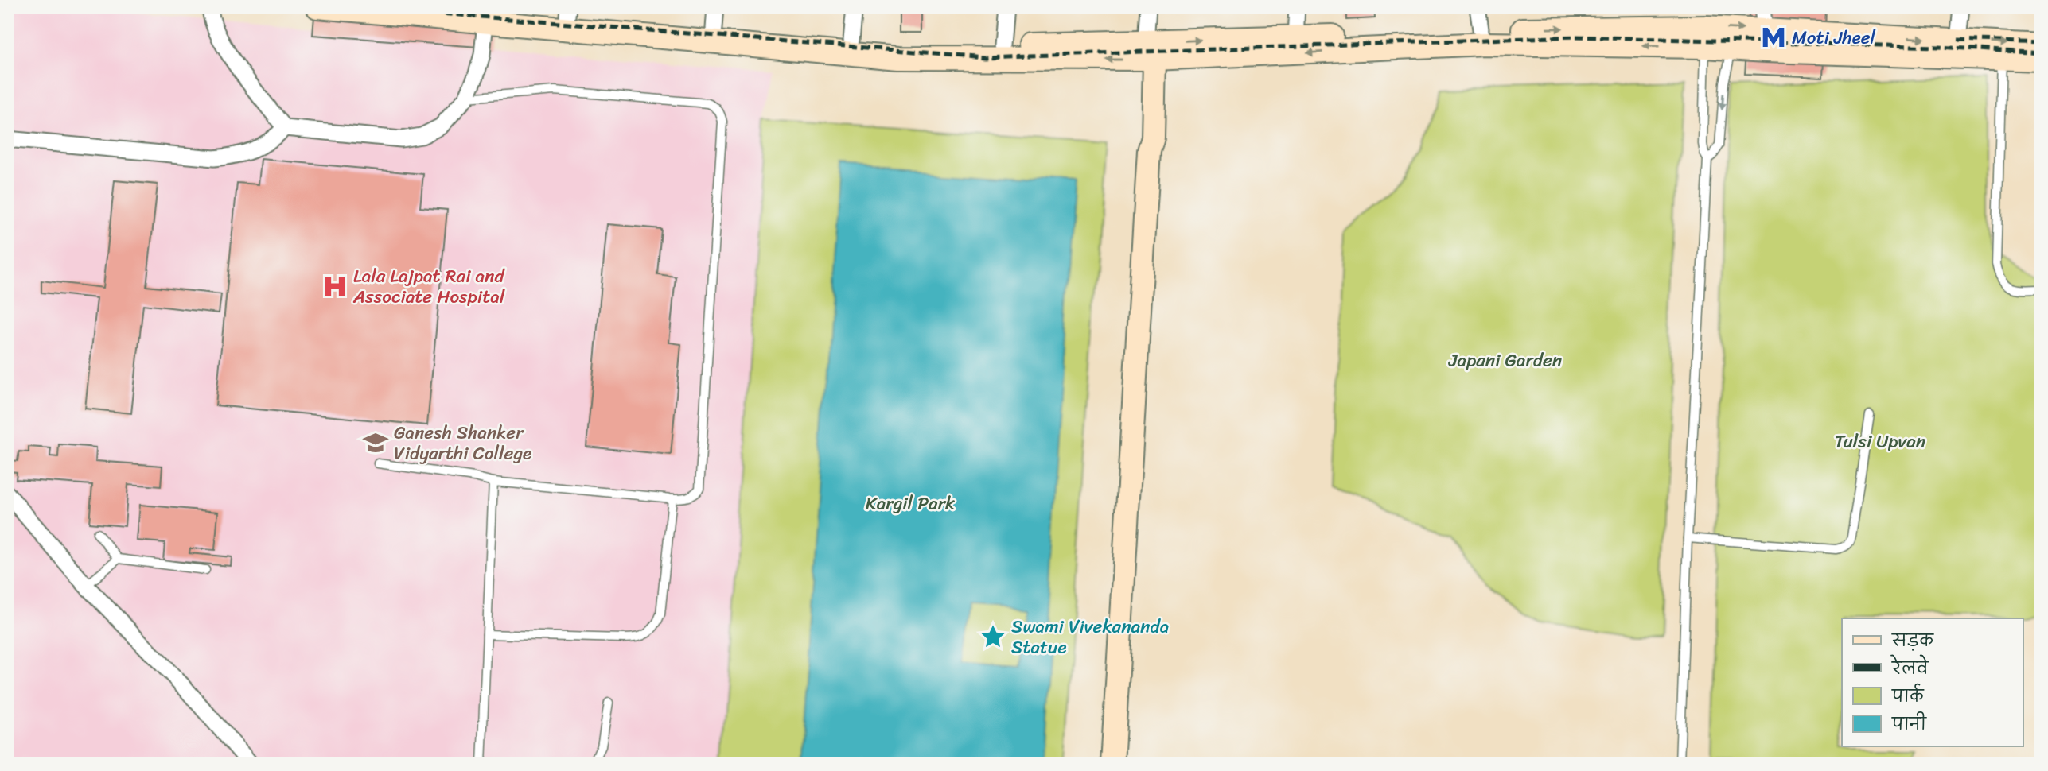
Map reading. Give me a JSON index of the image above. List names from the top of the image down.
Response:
{
  "parks": ["Japani Garden", "Tulsi Upvan", "Kargil Park"],
  "places": {
    "metro station": ["Moti Jheel"],
    "hospital": ["Lala Lajpat Rai and Associate Hospital"],
    "school or university": ["Ganesh Shanker Vidyarthi College"],
    "place": ["Swami Vivekananda Statue"]
  },
  "legend": [
    "सड़क",
    "रेलवे",
    "पार्क",
    "पानी"
  ]
}
